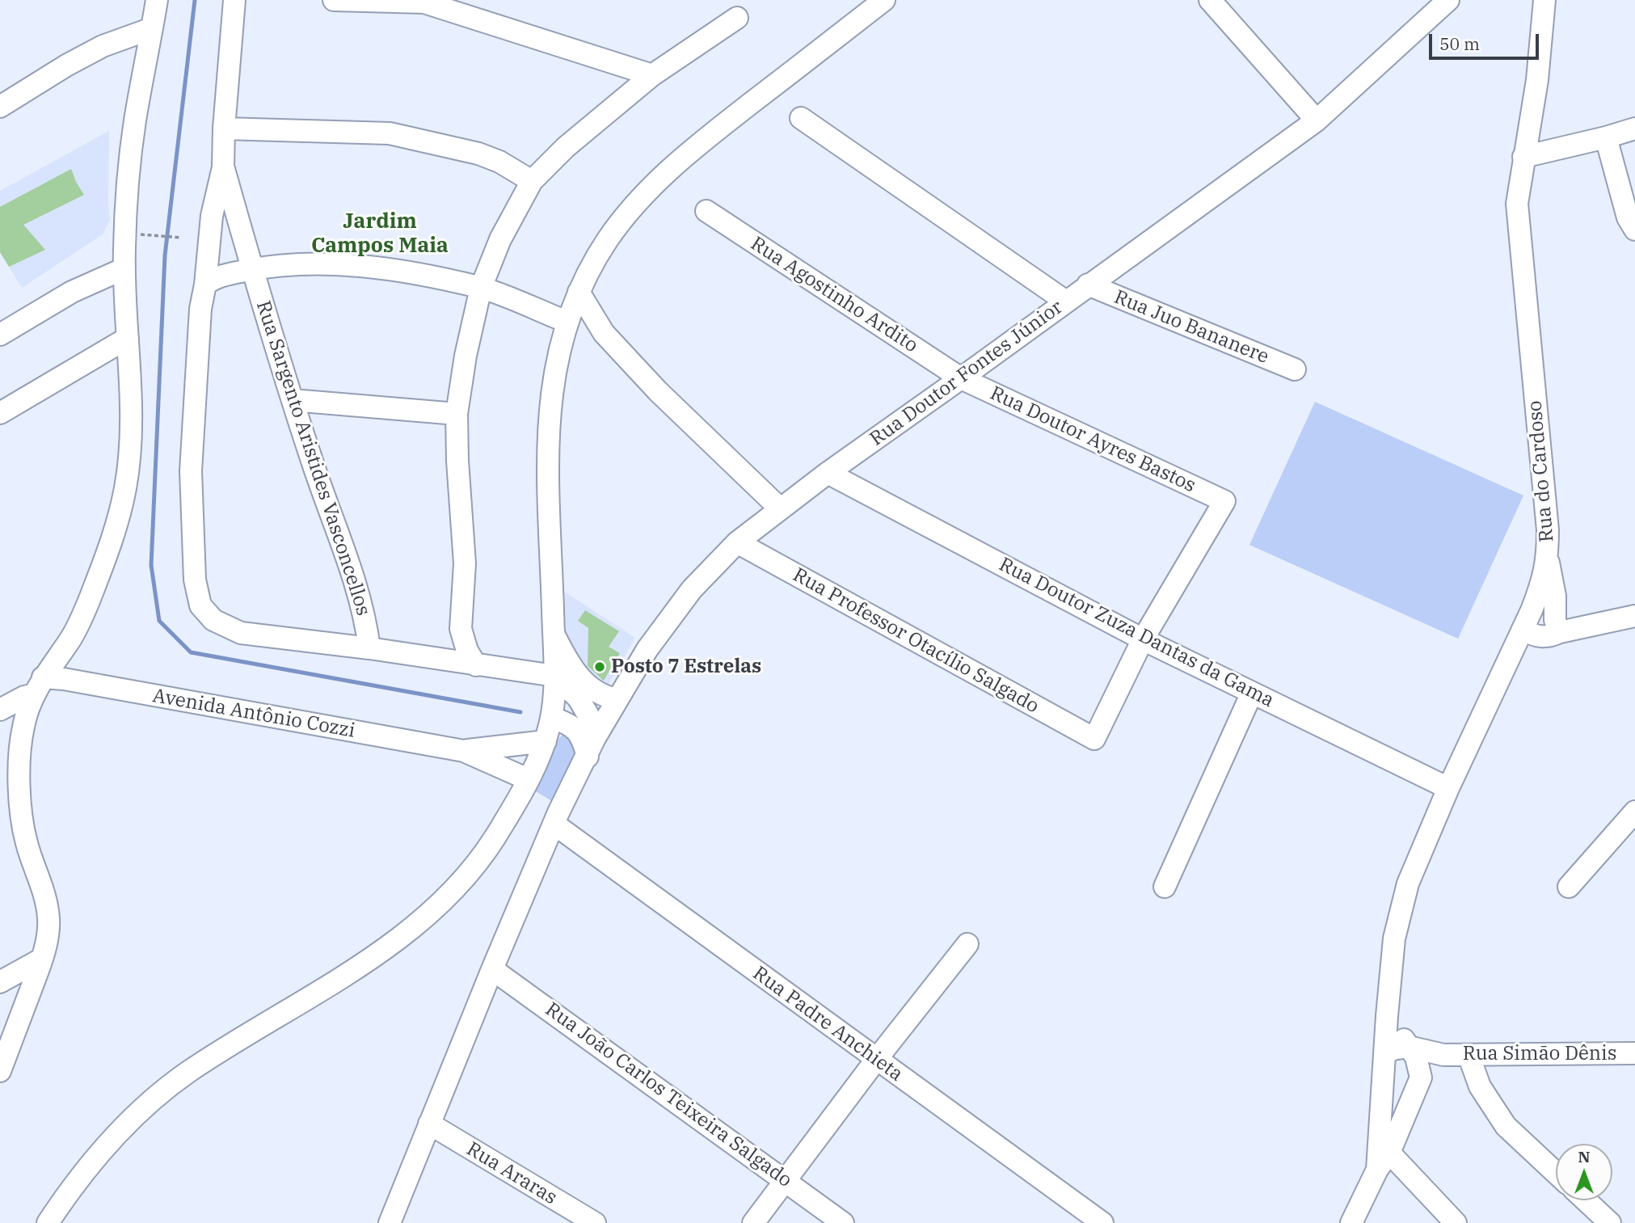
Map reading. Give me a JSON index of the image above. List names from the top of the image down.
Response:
{
  "streets": {
    "street": [
      "Rua Agostinho Ardito",
      "Rua Juo Bananere",
      "Rua Doutor Fontes Júnior",
      "Rua Doutor Ayres Bastos",
      "Rua Sargento Aristides Vasconcellos",
      "Rua do Cardoso",
      "Rua Doutor Zuza Dantas da Gama",
      "Rua Professor Otacílio Salgado",
      "Avenida Antônio Cozzi",
      "Rua Padre Anchieta",
      "Rua Simão Dênis",
      "Rua João Carlos Teixeira Salgado",
      "Rua Araras"
    ]
  },
  "crossings": [
    ["Rua Agostinho Ardito", "Rua Doutor Fontes Júnior"],
    ["Rua Agostinho Ardito", "Rua Doutor Ayres Bastos"],
    ["Rua Juo Bananere", "Rua Doutor Fontes Júnior"],
    ["Rua Doutor Fontes Júnior", "Rua Doutor Ayres Bastos"],
    ["Rua Doutor Fontes Júnior", "Rua Doutor Zuza Dantas da Gama"],
    ["Rua Doutor Fontes Júnior", "Rua Professor Otacílio Salgado"],
    ["Rua Doutor Fontes Júnior", "Rua Padre Anchieta"],
    ["Rua Doutor Fontes Júnior", "Rua João Carlos Teixeira Salgado"],
    ["Rua Doutor Fontes Júnior", "Rua Araras"],
    ["Rua Doutor Ayres Bastos", "Rua Doutor Zuza Dantas da Gama"],
    ["Rua Doutor Ayres Bastos", "Rua Professor Otacílio Salgado"],
    ["Rua do Cardoso", "Rua Doutor Zuza Dantas da Gama"],
    ["Rua Doutor Zuza Dantas da Gama", "Rua Professor Otacílio Salgado"]
  ],
  "districts": ["Jardim Campos Maia"],
  "places": ["Posto 7 Estrelas"],
  "scale_bar": "50 m",
  "north": "top"
}
